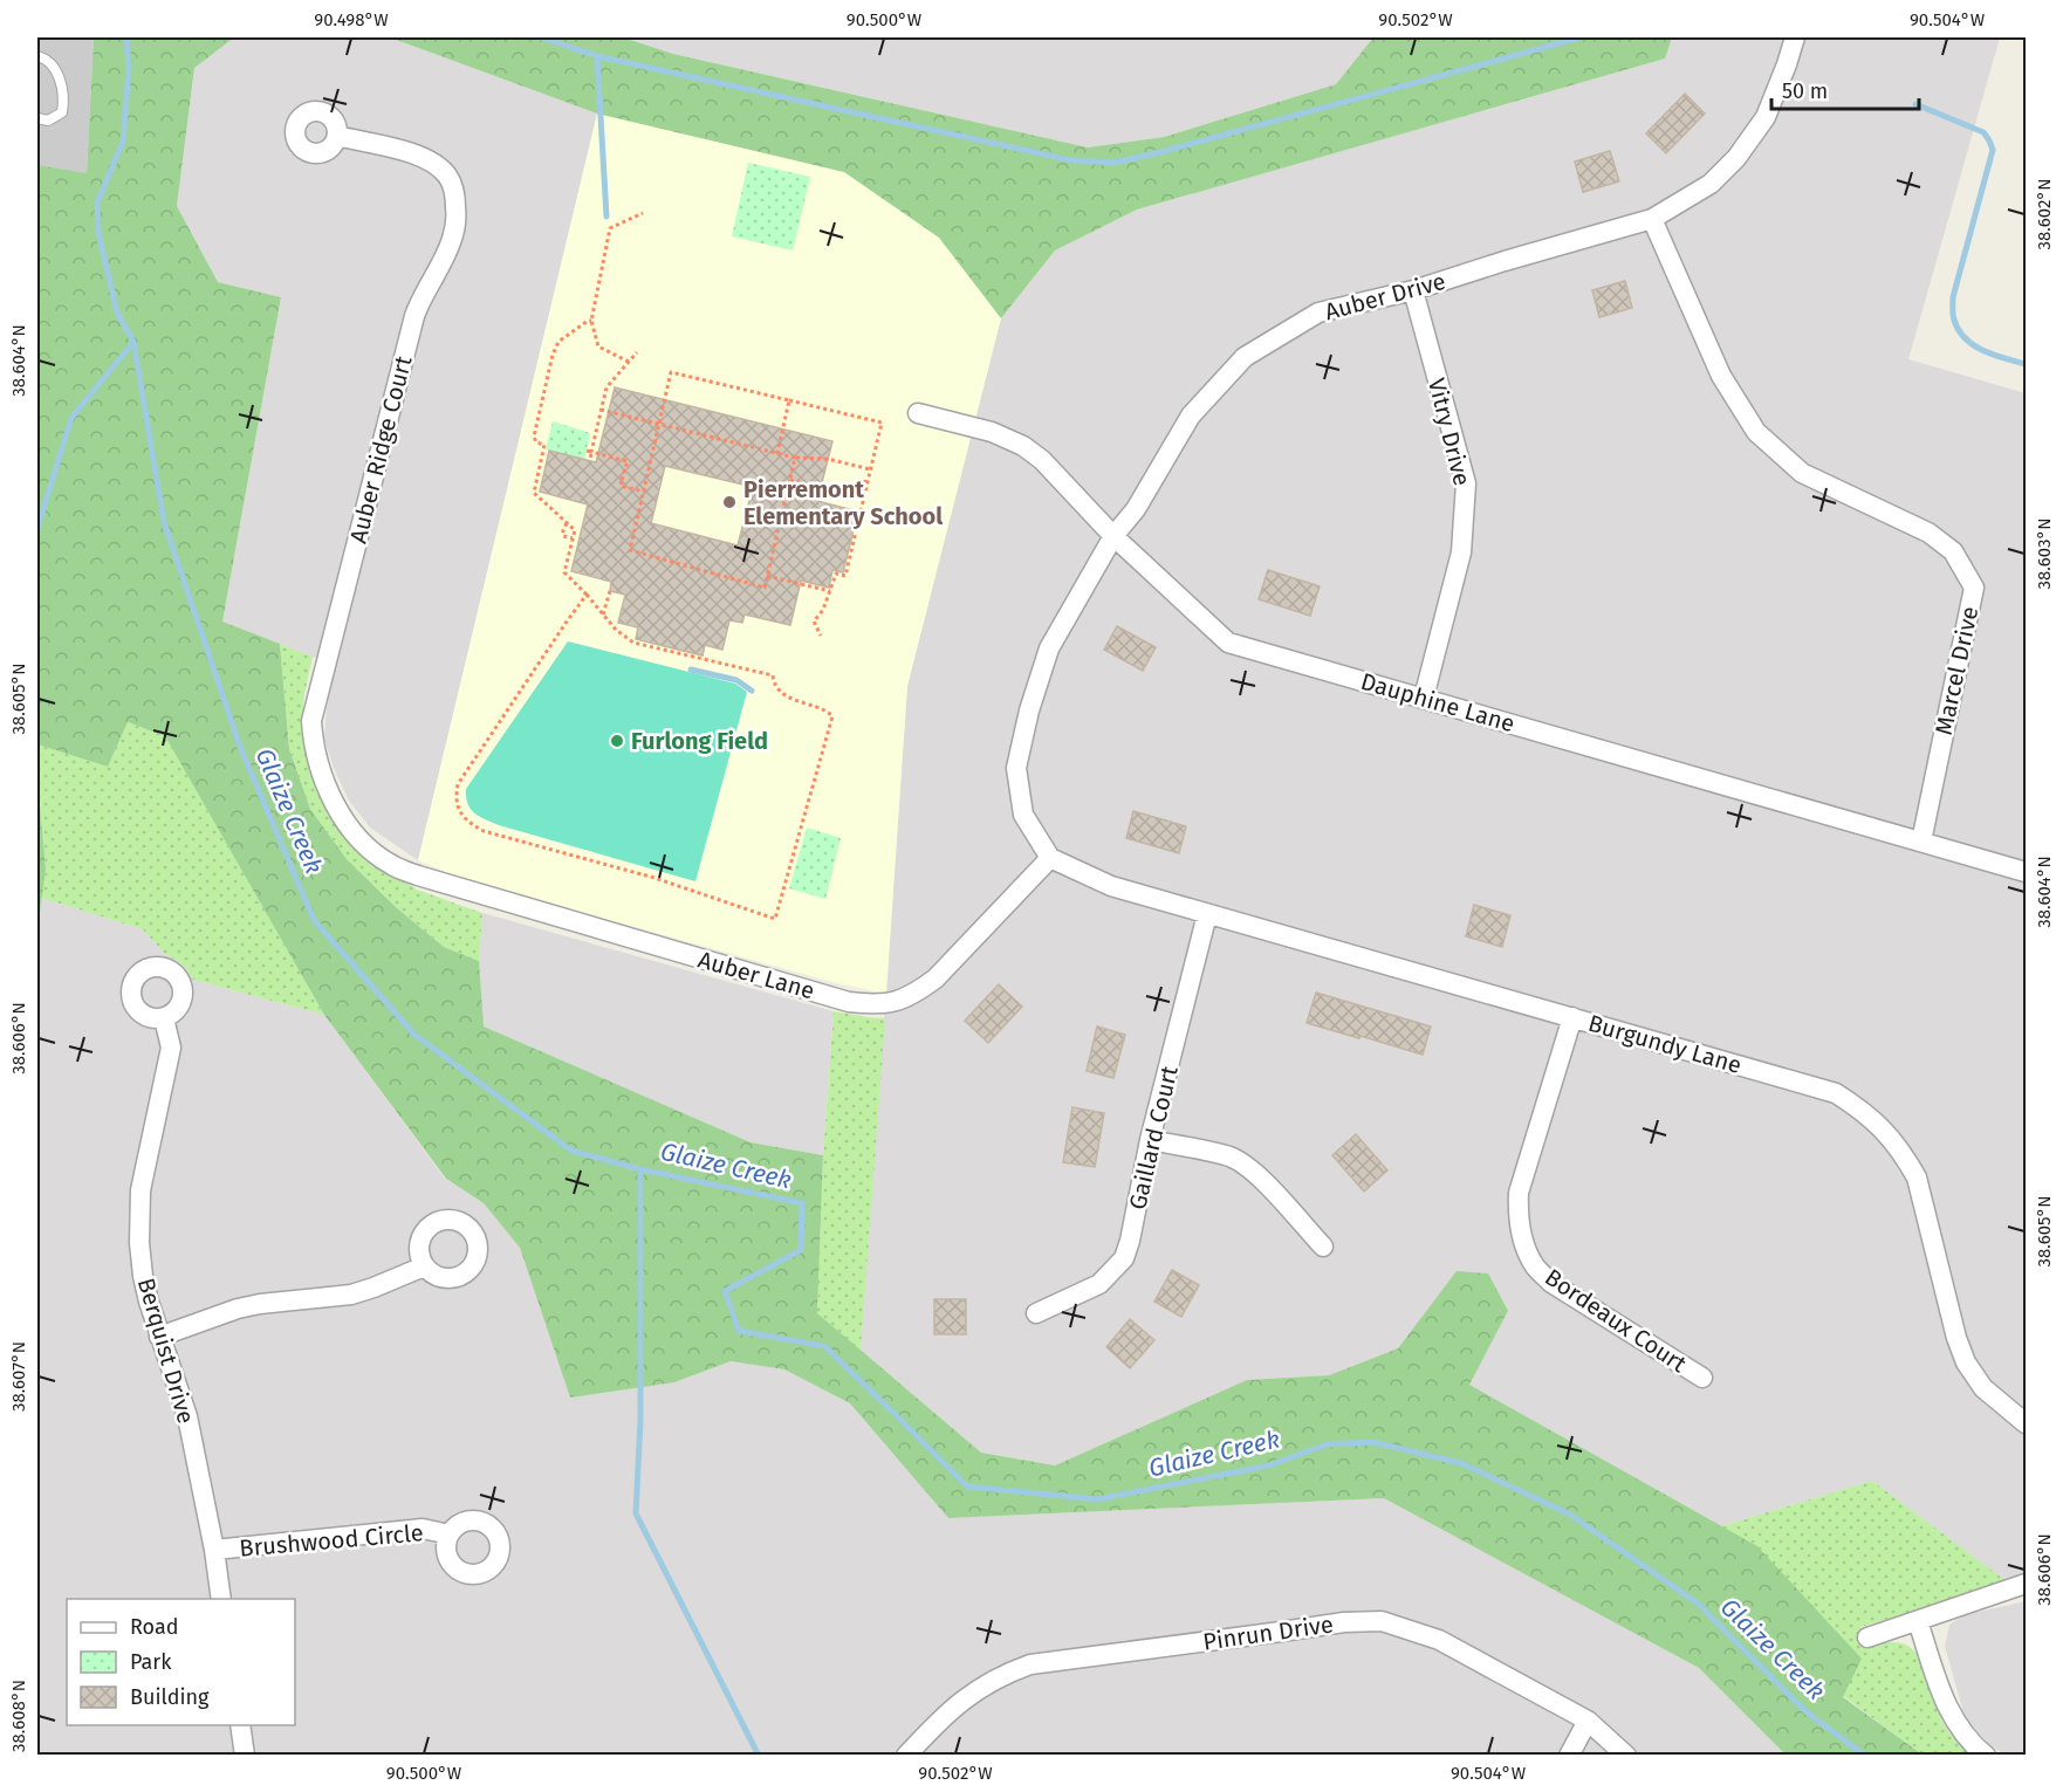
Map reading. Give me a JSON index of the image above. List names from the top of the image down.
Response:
{
  "streets": {
    "street": [
      "Auber Drive",
      "Vitry Drive",
      "Auber Ridge Court",
      "Marcel Drive",
      "Dauphine Lane",
      "Auber Lane",
      "Burgundy Lane",
      "Gaillard Court",
      "Bordeaux Court",
      "Berquist Drive",
      "Brushwood Circle",
      "Pinrun Drive"
    ]
  },
  "crossings": [
    ["Auber Drive", "Vitry Drive"],
    ["Auber Drive", "Marcel Drive"],
    ["Auber Drive", "Dauphine Lane"],
    ["Auber Drive", "Auber Lane"],
    ["Auber Drive", "Burgundy Lane"],
    ["Vitry Drive", "Dauphine Lane"],
    ["Auber Ridge Court", "Auber Lane"],
    ["Marcel Drive", "Dauphine Lane"],
    ["Auber Lane", "Burgundy Lane"],
    ["Burgundy Lane", "Gaillard Court"],
    ["Burgundy Lane", "Bordeaux Court"],
    ["Berquist Drive", "Brushwood Circle"]
  ],
  "water": ["Glaize Creek"],
  "places": ["Pierremont Elementary School", "Furlong Field"],
  "legend": ["Road", "Park", "Building"],
  "scale_bar": "50 m",
  "coordinates": [
    "90.498°W",
    "90.500°W",
    "90.502°W",
    "90.504°W",
    "38.602°N",
    "38.604°N",
    "38.603°N",
    "38.605°N",
    "38.606°N",
    "38.607°N",
    "38.608°N"
  ]
}
